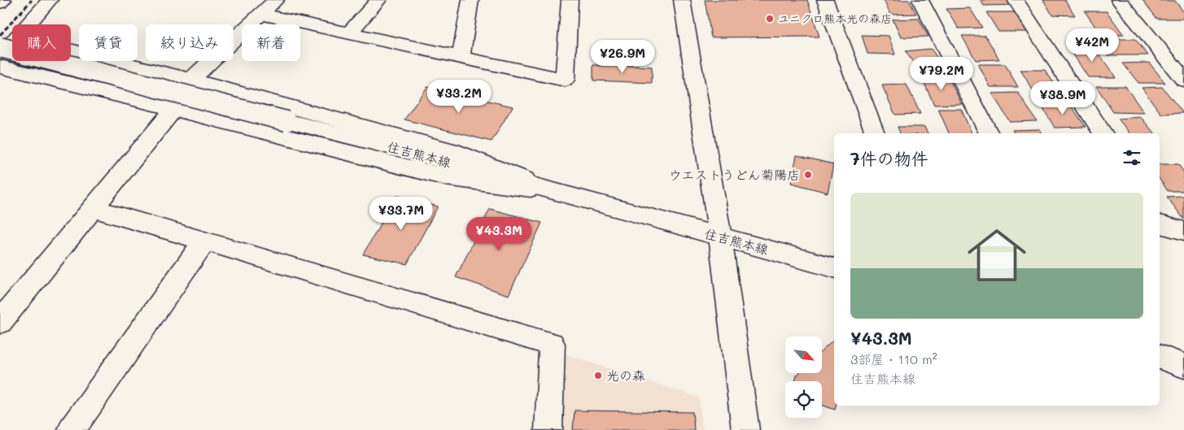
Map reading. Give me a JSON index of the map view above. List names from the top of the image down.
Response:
{
  "streets": {
    "street": ["住吉熊本線"]
  },
  "places": ["ユニクロ熊本光の森店", "ウエストうどん菊陽店", "光の森"],
  "north": "bottom right",
  "page": {
    "chip": [
      "購入",
      "賃貸",
      "絞り込み",
      "新着"
    ],
    "price": [
      "¥42M",
      "¥26.9M",
      "¥79.2M",
      "¥33.2M",
      "¥38.9M",
      "¥33.7M",
      "¥43.3M"
    ],
    "heading": "7件の物件",
    "list": [
      {
        "name": "¥43.3M",
        "note": "3部屋 · 110 m² · 住吉熊本線"
      }
    ]
  }
}
